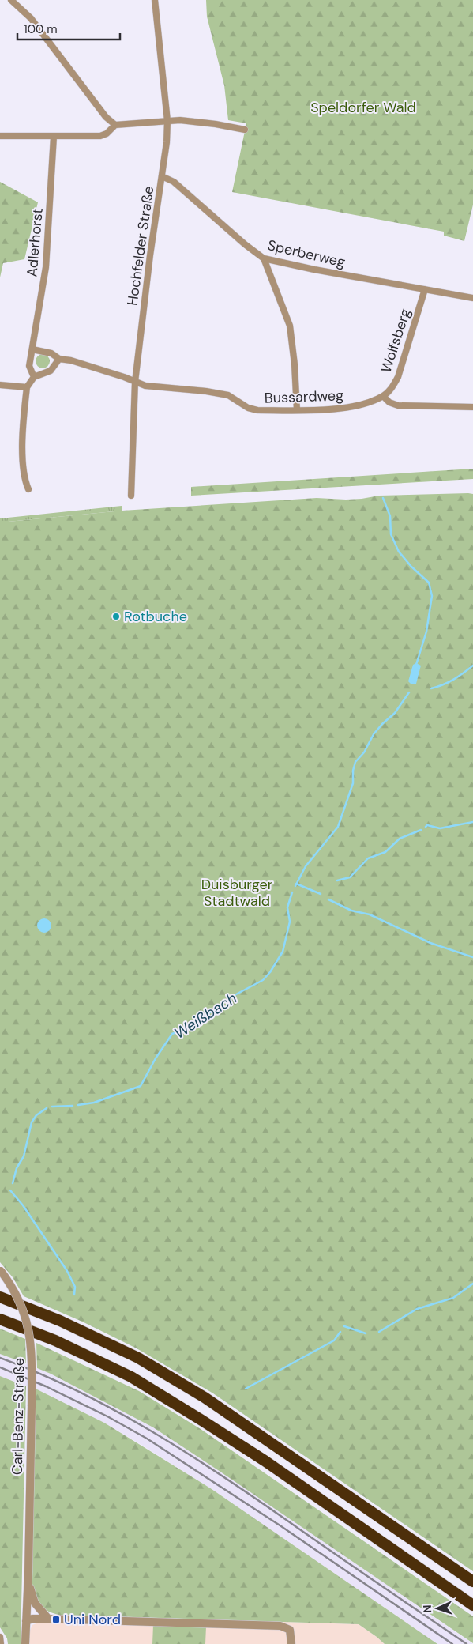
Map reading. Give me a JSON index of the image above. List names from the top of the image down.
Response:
{
  "streets": {
    "street": [
      "Adlerhorst",
      "Hochfelder Straße",
      "Sperberweg",
      "Wolfsberg",
      "Bussardweg",
      "Carl-Benz-Straße"
    ]
  },
  "crossings": [
    ["Adlerhorst", "Bussardweg"],
    ["Hochfelder Straße", "Sperberweg"],
    ["Hochfelder Straße", "Bussardweg"],
    ["Sperberweg", "Wolfsberg"],
    ["Wolfsberg", "Bussardweg"]
  ],
  "water": ["Weißbach"],
  "parks": ["Speldorfer Wald", "Duisburger Stadtwald"],
  "places": {
    "other": ["Rotbuche"],
    "transit": ["Uni Nord"]
  },
  "scale_bar": "100 m",
  "north": "left"
}
